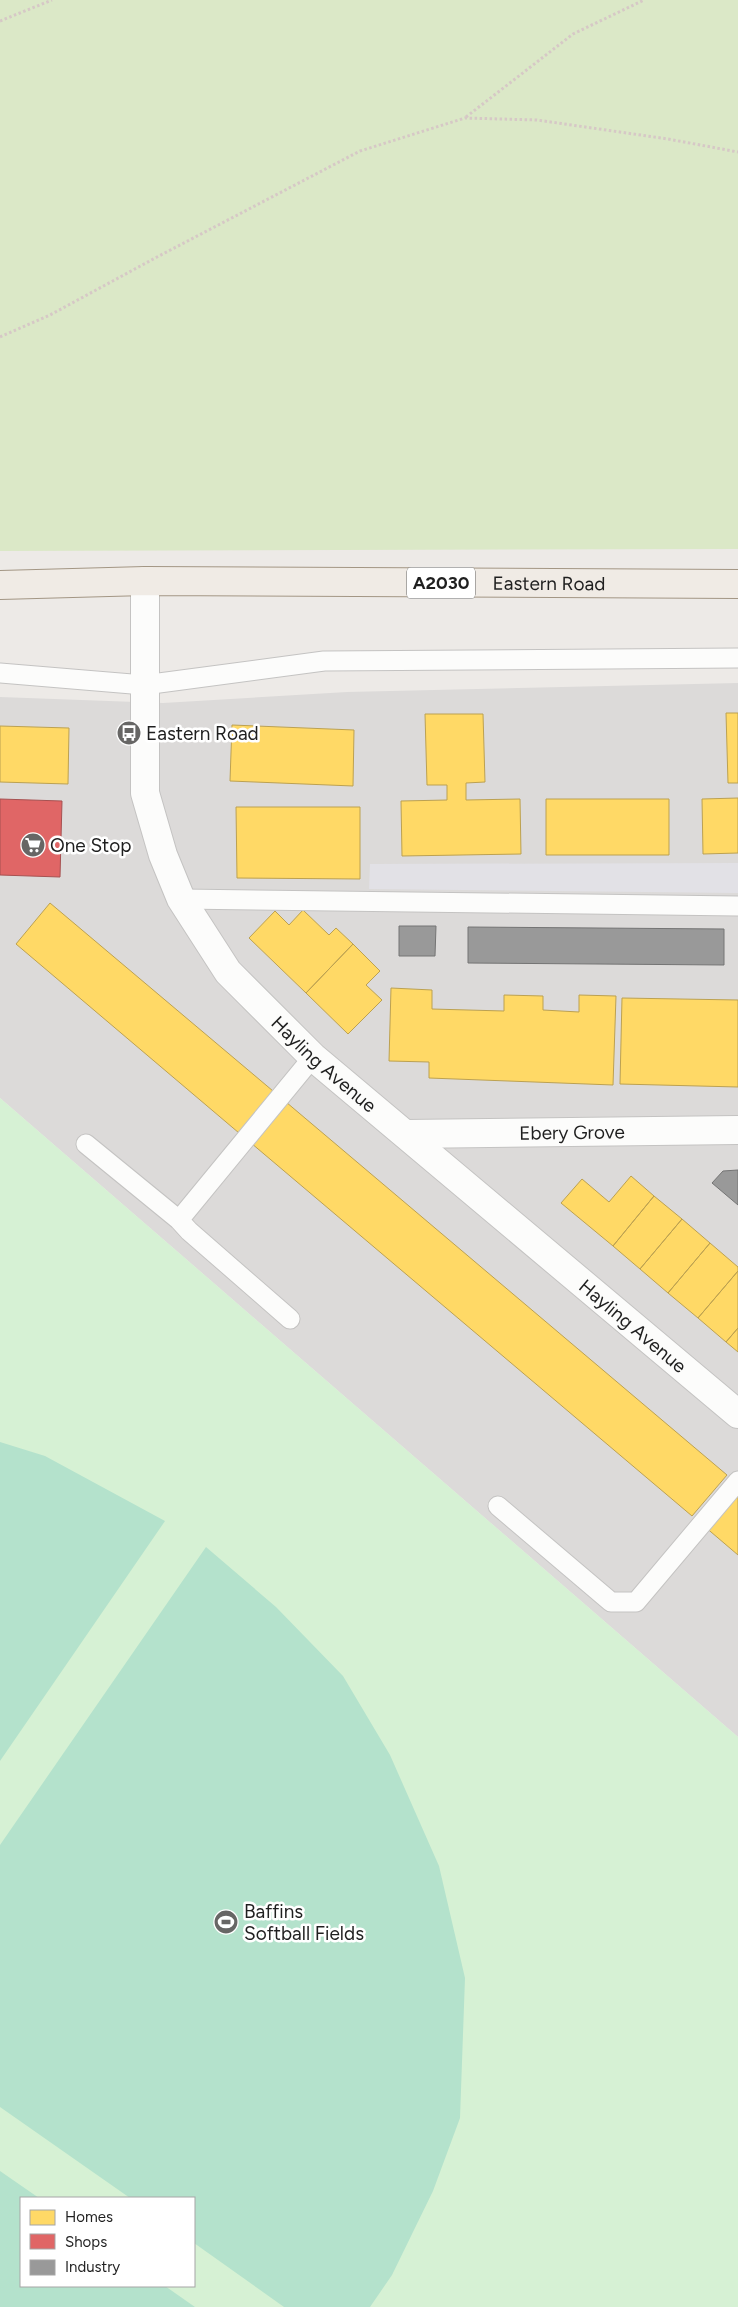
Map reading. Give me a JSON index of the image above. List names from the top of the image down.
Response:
{
  "streets": {
    "main road": ["A2030", "Eastern Road"],
    "street": ["Hayling Avenue", "Ebery Grove"]
  },
  "crossings": [
    ["Eastern Road", "Hayling Avenue"],
    ["Hayling Avenue", "Ebery Grove"]
  ],
  "places": {
    "bus stop": ["Eastern Road"],
    "supermarket": ["One Stop"],
    "sports": ["Baffins Softball Fields"]
  },
  "legend": ["Homes", "Shops", "Industry"]
}
